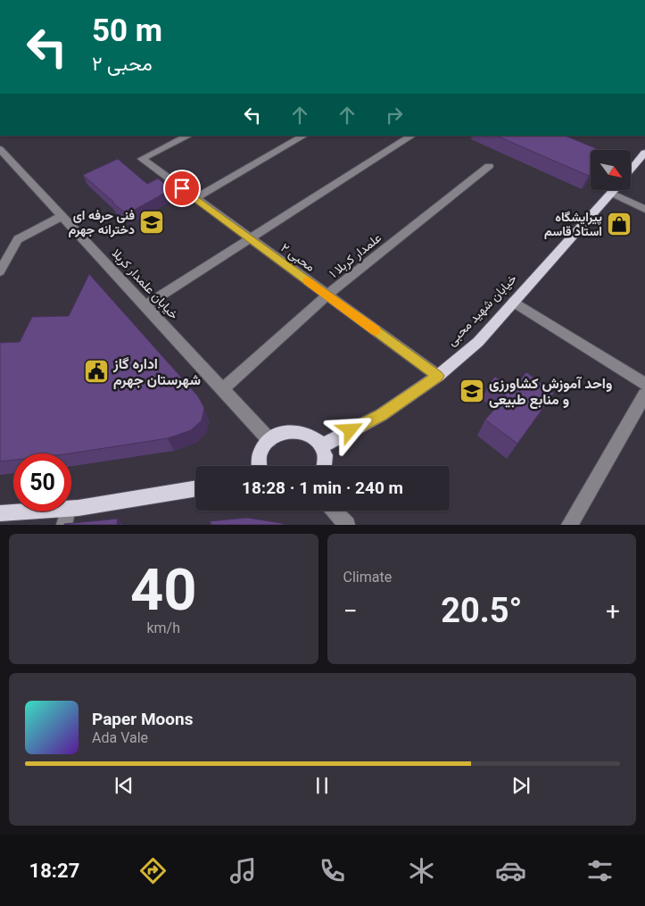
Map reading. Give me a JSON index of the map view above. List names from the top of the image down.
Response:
{
  "streets": {
    "main road": ["خیابان شهید محبی"],
    "street": ["علمدار کربلا ۱", "محبی ۲", "خیابان علمدار کربلا"]
  },
  "crossings": [
    ["علمدار کربلا ۱", "محبی ۲"],
    ["علمدار کربلا ۱", "خیابان علمدار کربلا"],
    ["محبی ۲", "خیابان شهید محبی"]
  ],
  "places": {
    "school or university": ["فنی حرفه ای دخترانه جهرم", "واحد آموزش کشاورزی و منابع طبیعی"],
    "shop": ["پیرایشگاه استاد قاسم"],
    "public building": ["اداره گاز شهرستان جهرم"]
  },
  "north": "bottom right",
  "page": {
    "turn": ["50 m", "محبی ۲"],
    "limit": "50",
    "trip": "18:28 · 1 min · 240 m",
    "tile": [
      ["40", "km/h"],
      "Climate"
    ],
    "heat": ["−", "20.5°", "+"],
    "song": ["Paper Moons", "Ada Vale"],
    "tabs": "18:27"
  }
}
